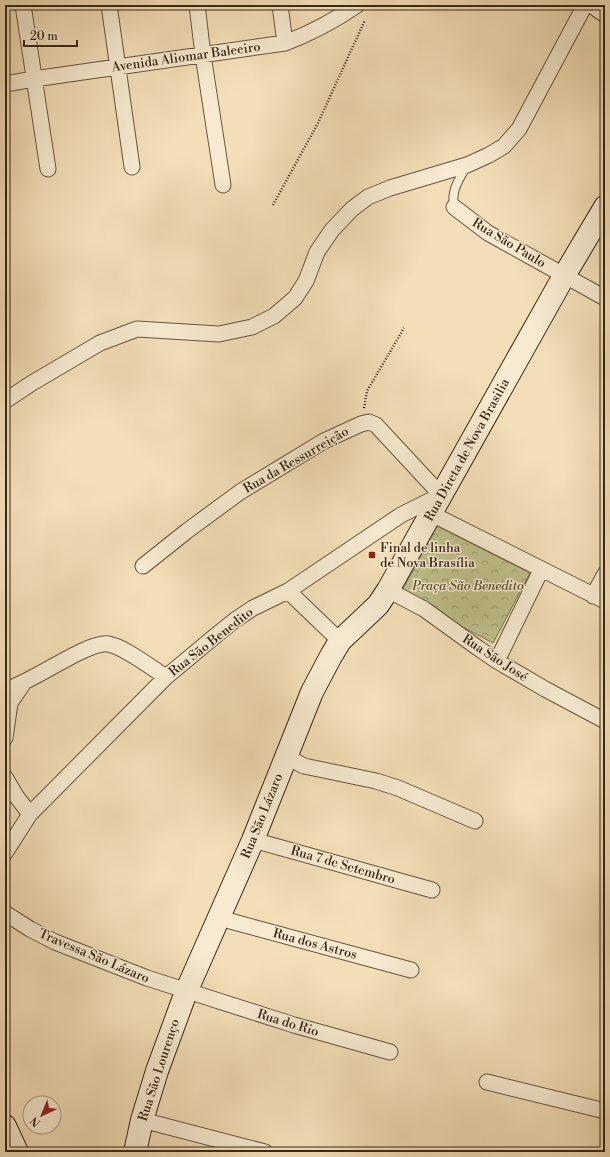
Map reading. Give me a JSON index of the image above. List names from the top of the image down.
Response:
{
  "streets": {
    "main road": ["Rua Direta de Nova Brasilia", "Rua São Lázaro", "Rua São Lourenço"],
    "street": [
      "Avenida Aliomar Baleeiro",
      "Rua São Paulo",
      "Rua da Ressurreição",
      "Rua São Benedito",
      "Rua São José",
      "Rua 7 de Setembro",
      "Rua dos Astros",
      "Travessa São Lázaro",
      "Rua do Rio"
    ]
  },
  "crossings": [
    ["Rua São Paulo", "Rua Direta de Nova Brasilia"],
    ["Rua Direta de Nova Brasilia", "Rua da Ressurreição"],
    ["Rua Direta de Nova Brasilia", "Rua São Benedito"],
    ["Rua Direta de Nova Brasilia", "Rua São José"],
    ["Rua Direta de Nova Brasilia", "Rua São Lázaro"],
    ["Rua São Lázaro", "Rua 7 de Setembro"],
    ["Rua São Lázaro", "Rua dos Astros"],
    ["Rua São Lázaro", "Travessa São Lázaro"],
    ["Rua São Lázaro", "Rua do Rio"],
    ["Rua São Lázaro", "Rua São Lourenço"],
    ["Travessa São Lázaro", "Rua do Rio"],
    ["Travessa São Lázaro", "Rua São Lourenço"],
    ["Rua do Rio", "Rua São Lourenço"]
  ],
  "parks": ["Praça São Benedito"],
  "places": {
    "transit": ["Final de linha de Nova Brasília"]
  },
  "scale_bar": "20 m",
  "north": "bottom left"
}
